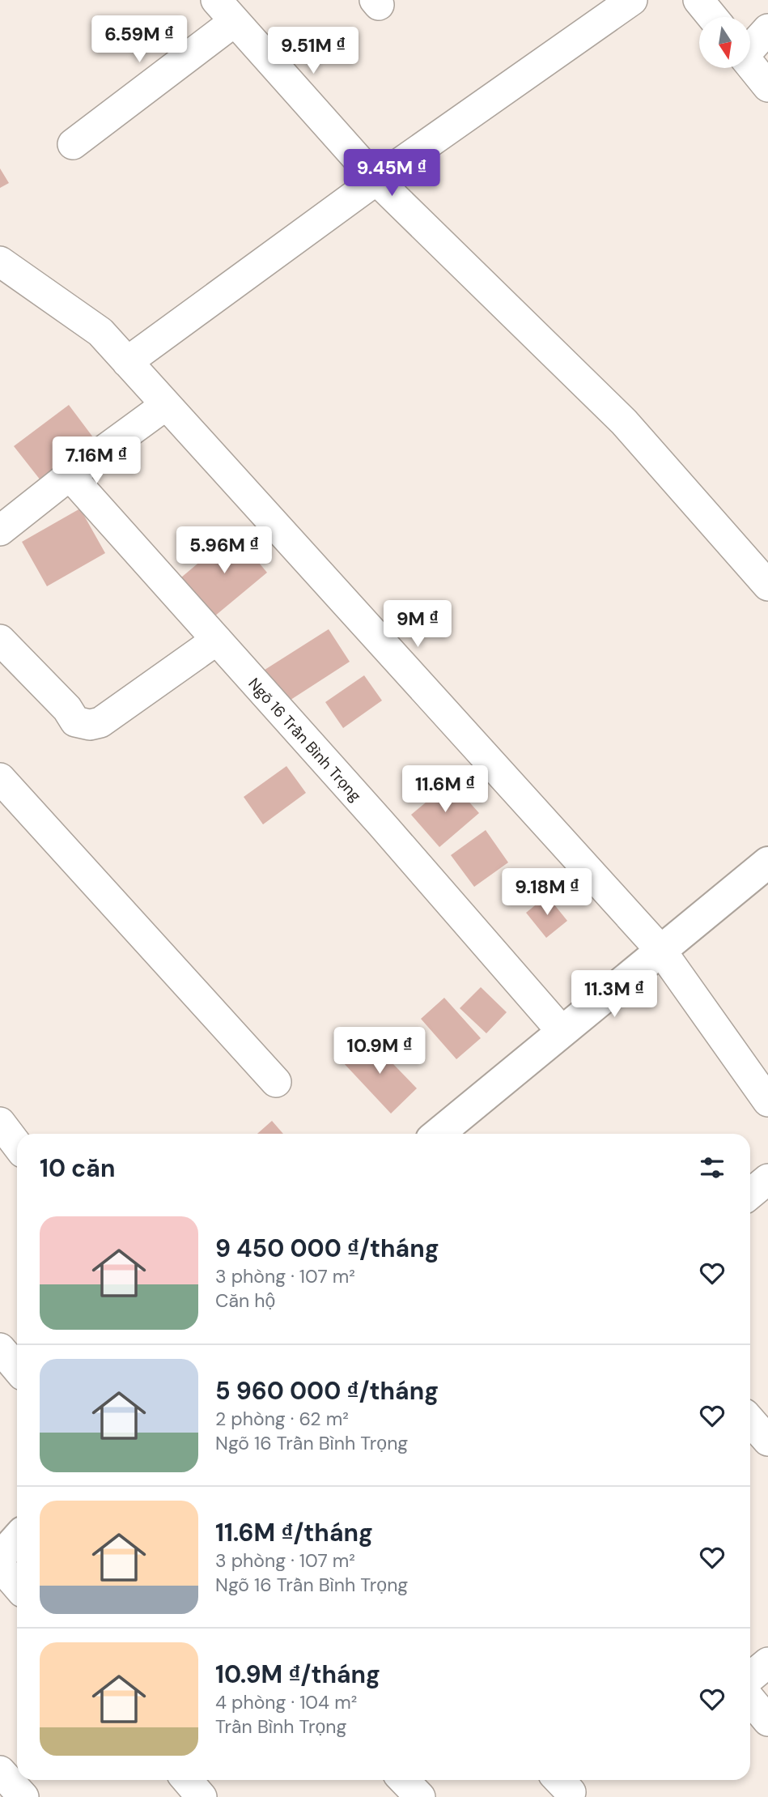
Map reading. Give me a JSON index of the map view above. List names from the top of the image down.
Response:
{
  "streets": {
    "street": ["Ngõ 16 Trần Bình Trọng"]
  },
  "north": "bottom",
  "page": {
    "price": [
      "6.59M ₫",
      "9.51M ₫",
      "9.45M ₫",
      "7.16M ₫",
      "5.96M ₫",
      "9M ₫",
      "11.6M ₫",
      "9.18M ₫",
      "11.3M ₫",
      "10.9M ₫"
    ],
    "heading": "10 căn",
    "list": [
      {
        "name": "9 450 000 ₫/tháng",
        "note": "3 phòng · 107 m² · Căn hộ"
      },
      {
        "name": "5 960 000 ₫/tháng",
        "note": "2 phòng · 62 m² · Ngõ 16 Trần Bình Trọng"
      },
      {
        "name": "11.6M ₫/tháng",
        "note": "3 phòng · 107 m² · Ngõ 16 Trần Bình Trọng"
      },
      {
        "name": "10.9M ₫/tháng",
        "note": "4 phòng · 104 m² · Trần Bình Trọng"
      }
    ]
  }
}
